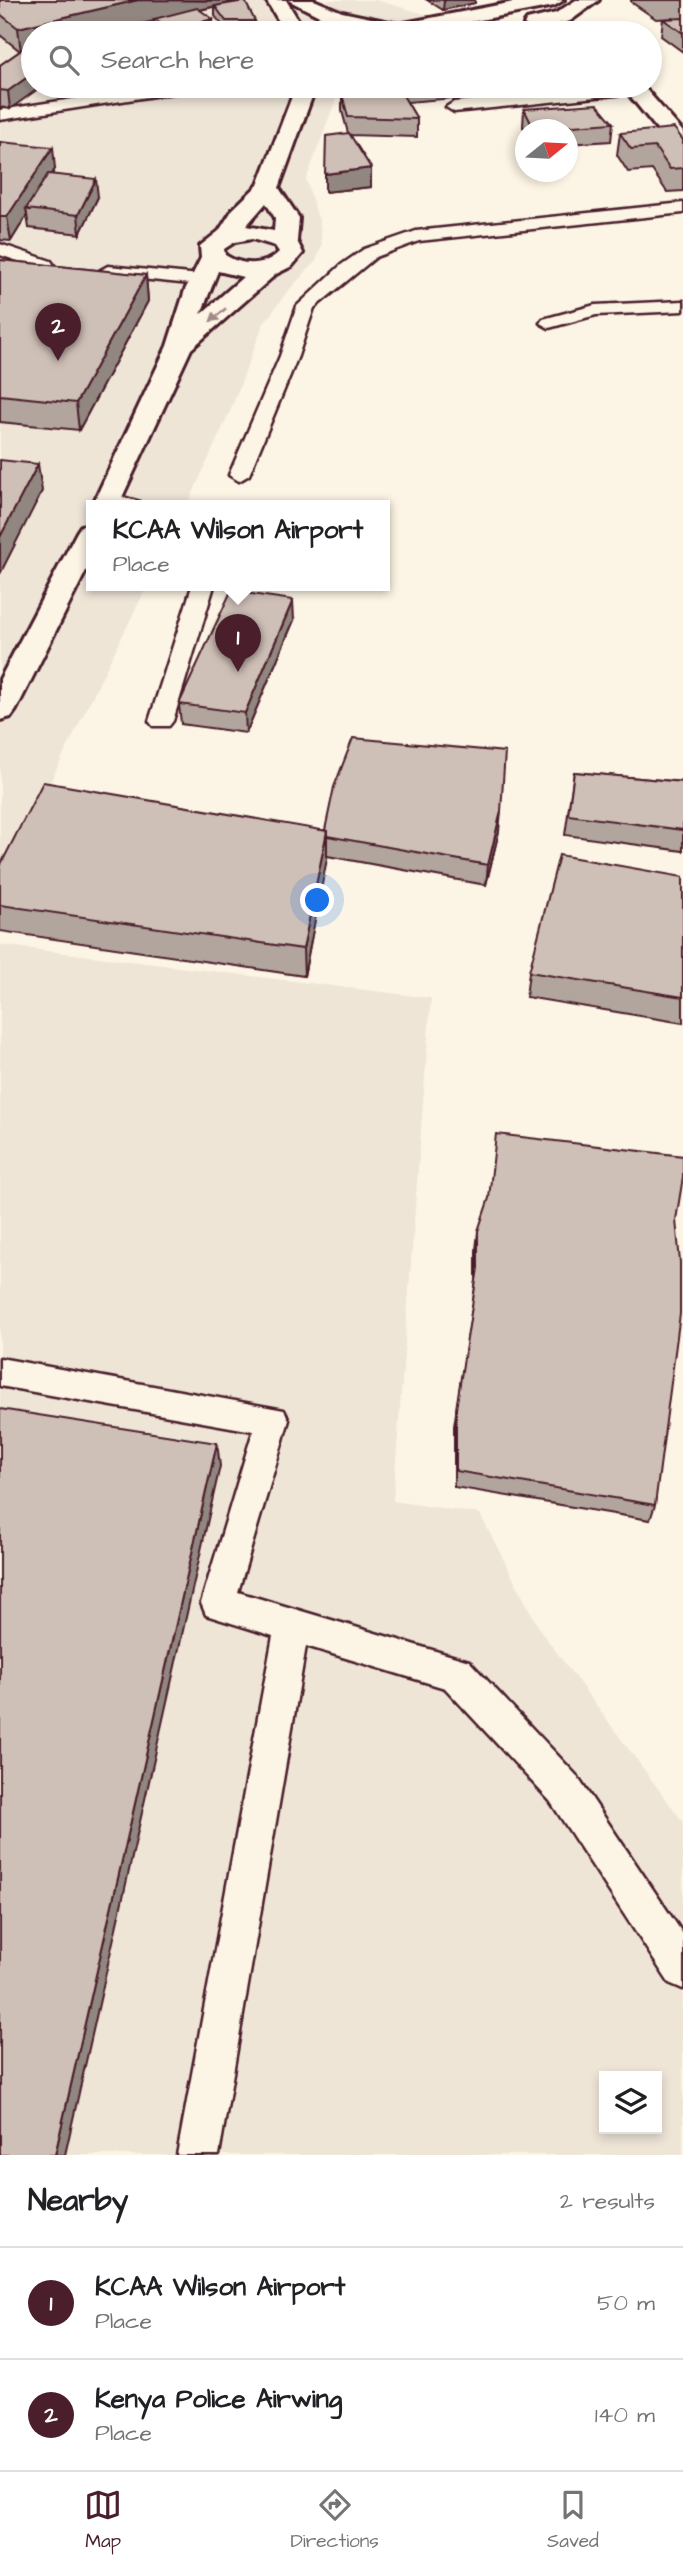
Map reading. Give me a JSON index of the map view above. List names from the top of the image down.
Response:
{
  "north": "right",
  "page": {
    "search": "Search here",
    "pins": ["2", "1"],
    "popup": ["KCAA Wilson Airport", "Place"],
    "heading": ["Nearby", "2 results"],
    "list": [
      {
        "mark": "1",
        "name": "KCAA Wilson Airport",
        "note": "Place",
        "value": "50 m"
      },
      {
        "mark": "2",
        "name": "Kenya Police Airwing",
        "note": "Place",
        "value": "140 m"
      }
    ],
    "nav": ["Map", "Directions", "Saved"]
  }
}
